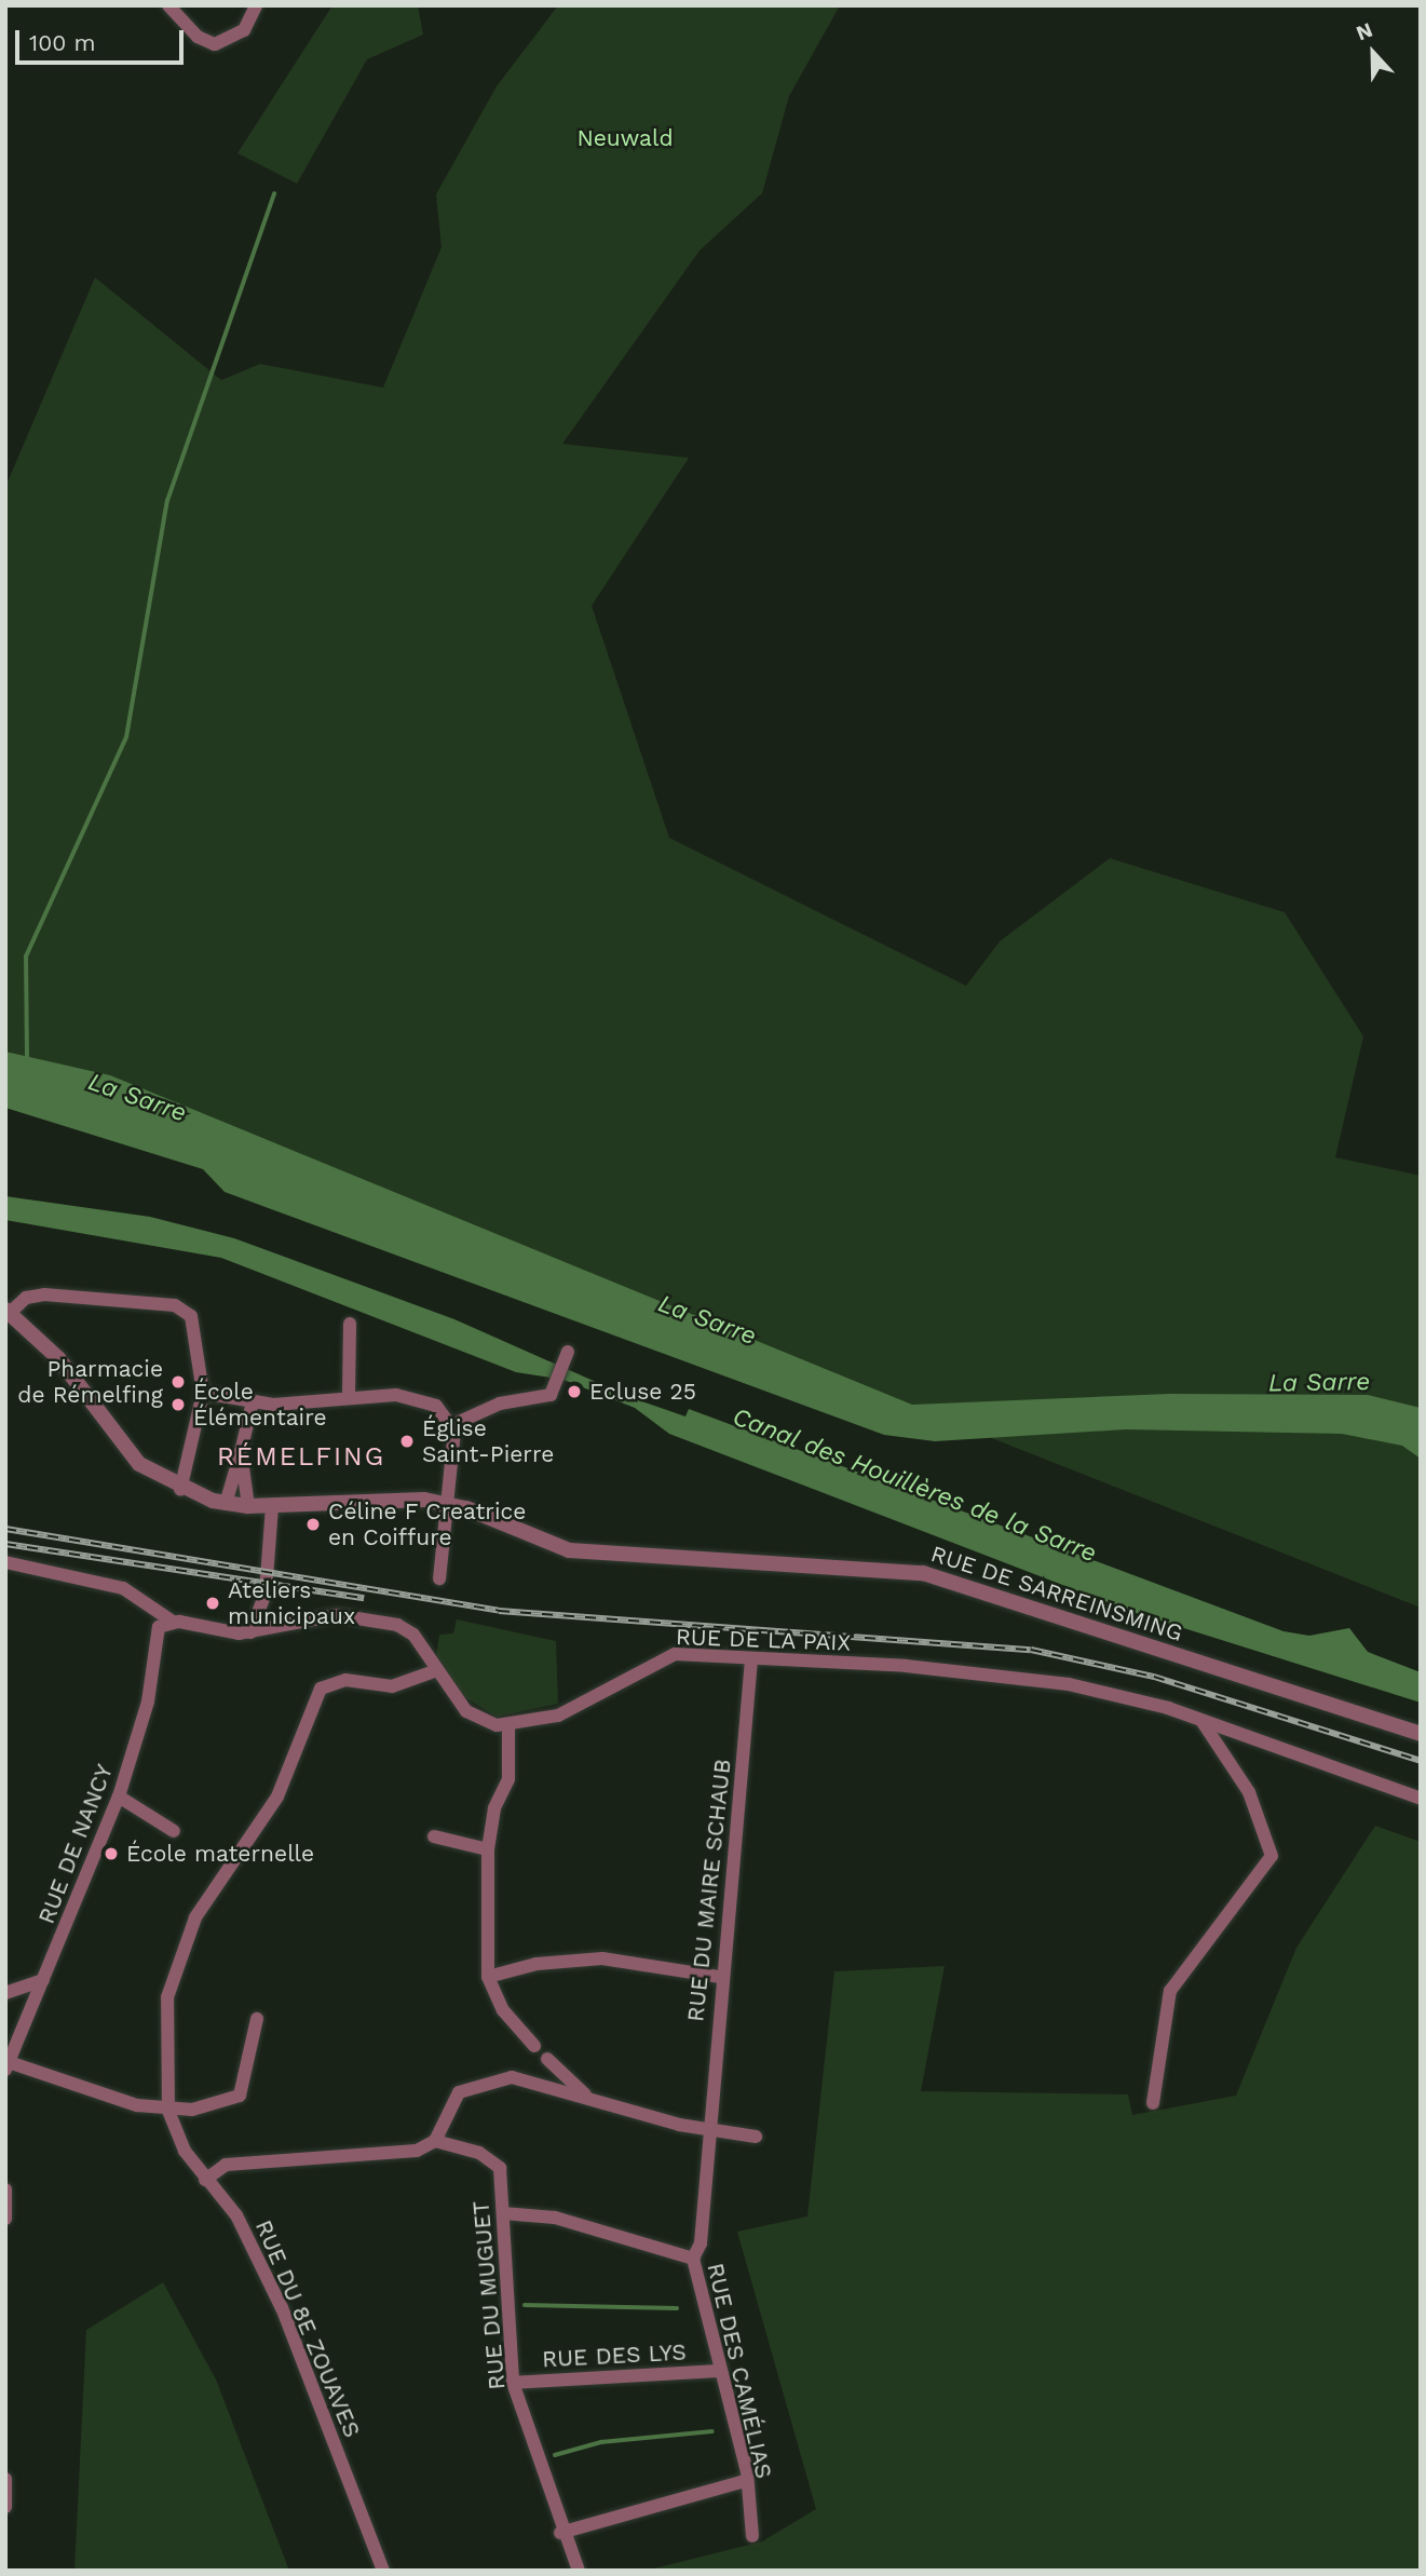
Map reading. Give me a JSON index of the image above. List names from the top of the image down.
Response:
{
  "streets": {
    "street": [
      "RUE DE SARREINSMING",
      "RUE DE LA PAIX",
      "RUE DE NANCY",
      "RUE DU MAIRE SCHAUB",
      "RUE DU MUGUET",
      "RUE DU 8E ZOUAVES",
      "RUE DES LYS",
      "RUE DES CAMÉLIAS"
    ]
  },
  "crossings": [
    ["RUE DE LA PAIX", "RUE DE NANCY"],
    ["RUE DE LA PAIX", "RUE DU MAIRE SCHAUB"],
    ["RUE DE LA PAIX", "RUE DU 8E ZOUAVES"],
    ["RUE DU MAIRE SCHAUB", "RUE DES CAMÉLIAS"],
    ["RUE DU MUGUET", "RUE DES LYS"],
    ["RUE DES LYS", "RUE DES CAMÉLIAS"]
  ],
  "districts": ["RÉMELFING"],
  "water": ["La Sarre", "Canal des Houillères de la Sarre"],
  "parks": ["Neuwald"],
  "places": [
    "Pharmacie de Rémelfing",
    "Ecluse 25",
    "École Élémentaire",
    "Église Saint-Pierre",
    "Céline F Creatrice en Coiffure",
    "Ateliers municipaux",
    "École maternelle"
  ],
  "scale_bar": "100 m",
  "north": "top"
}
